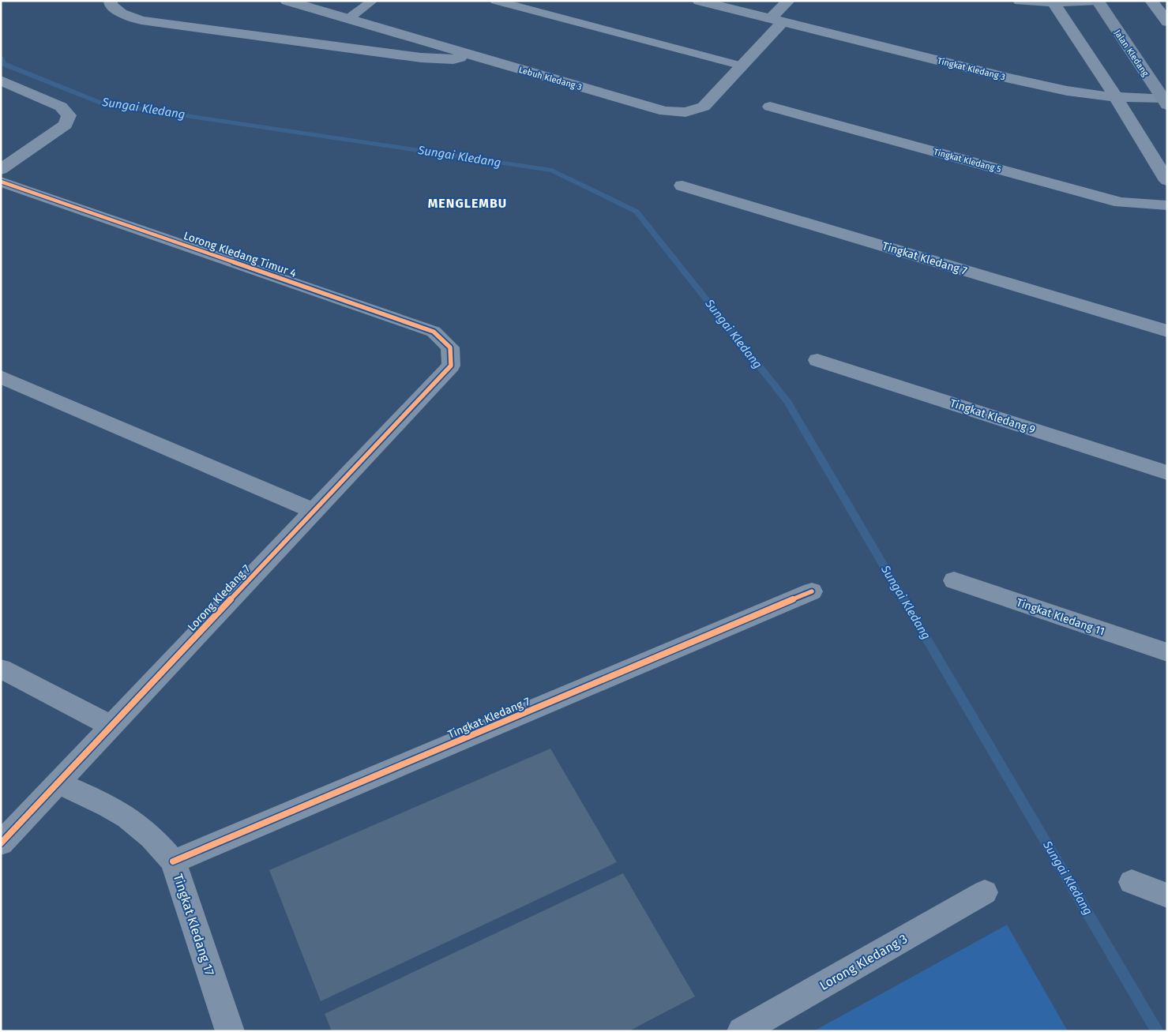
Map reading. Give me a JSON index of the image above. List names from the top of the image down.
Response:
{
  "streets": {
    "main road": ["Jalan Kledang"],
    "street": [
      "Tingkat Kledang 3",
      "Lebuh Kledang 3",
      "Tingkat Kledang 5",
      "Lorong Kledang Timur 4",
      "Tingkat Kledang 7",
      "Tingkat Kledang 9",
      "Lorong Kledang 7",
      "Tingkat Kledang 11",
      "Tingkat Kledang 17",
      "Lorong Kledang 3"
    ]
  },
  "crossings": [
    ["Jalan Kledang", "Tingkat Kledang 3"],
    ["Tingkat Kledang 3", "Lebuh Kledang 3"],
    ["Lorong Kledang Timur 4", "Lorong Kledang 7"],
    ["Tingkat Kledang 7", "Tingkat Kledang 17"],
    ["Lorong Kledang 7", "Tingkat Kledang 17"]
  ],
  "districts": ["MENGLEMBU"],
  "water": ["Sungai Kledang"]
}
